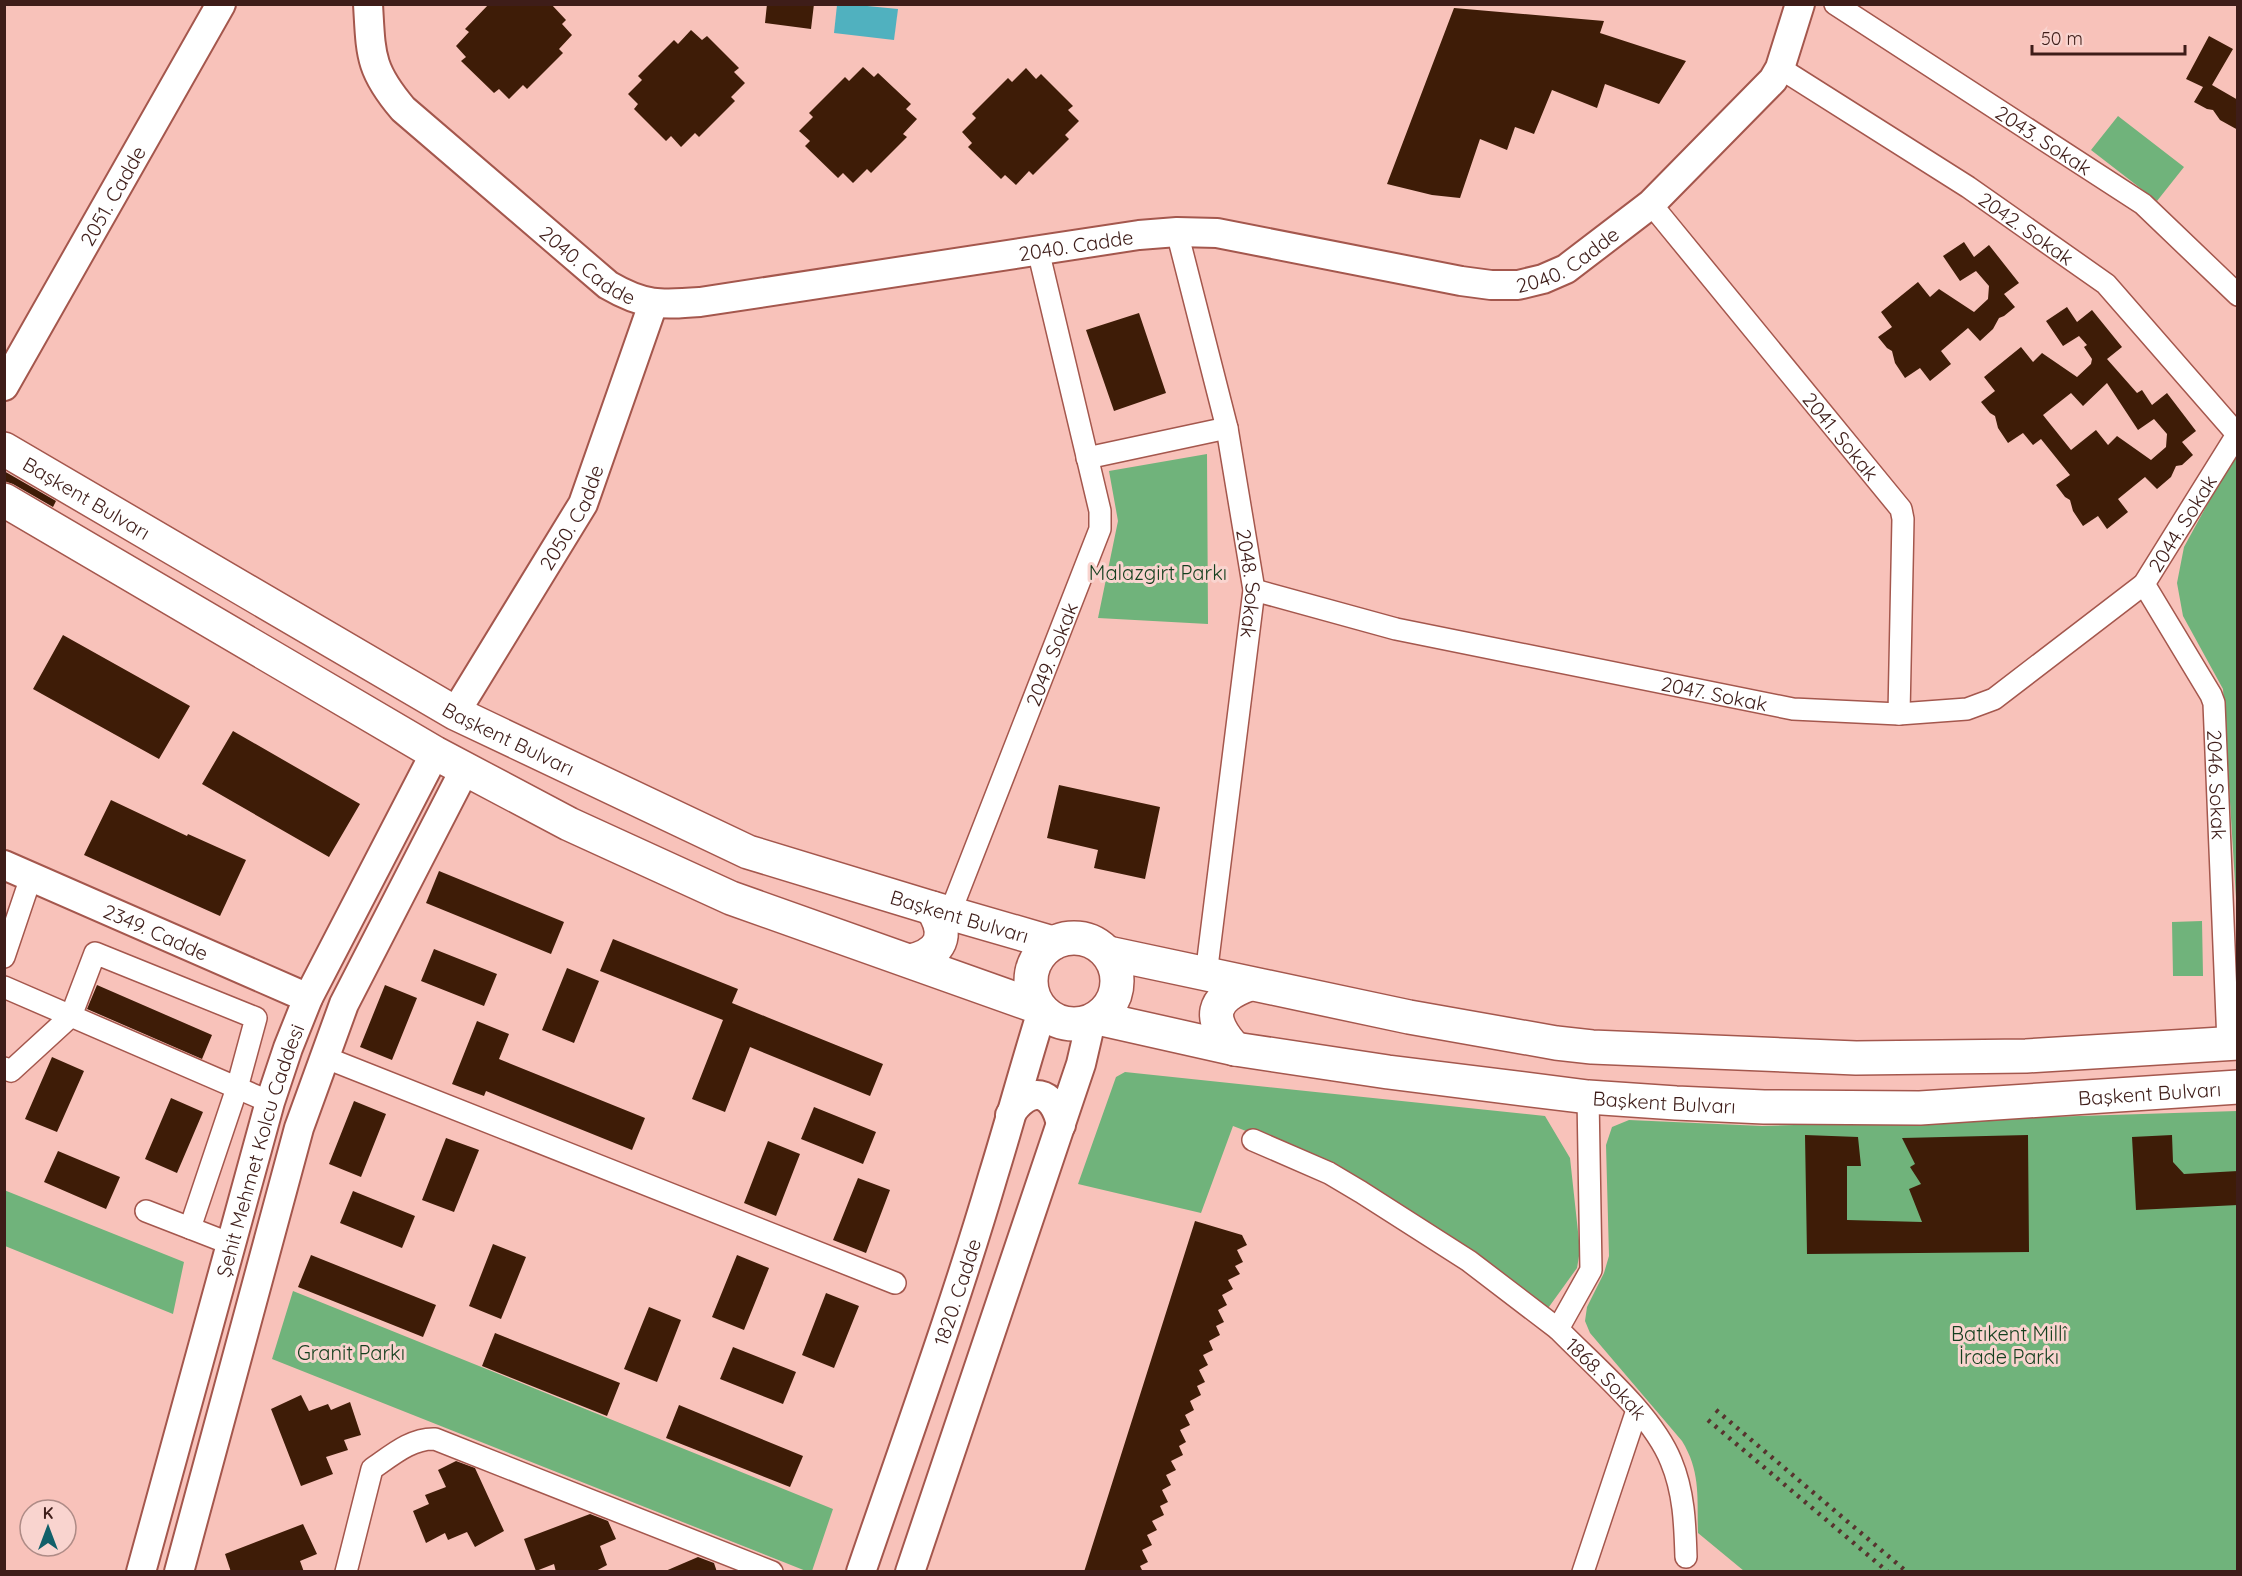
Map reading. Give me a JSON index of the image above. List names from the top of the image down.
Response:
{
  "streets": {
    "main road": ["Başkent Bulvarı"],
    "street": [
      "2043. Sokak",
      "2051. Cadde",
      "2042. Sokak",
      "2040. Cadde",
      "2041. Sokak",
      "2050. Cadde",
      "2044. Sokak",
      "2048. Sokak",
      "2049. Sokak",
      "2047. Sokak",
      "2046. Sokak",
      "2349. Cadde",
      "Şehit Mehmet Kolcu Caddesi",
      "1820. Cadde",
      "1868. Sokak"
    ]
  },
  "crossings": [
    ["2042. Sokak", "2040. Cadde"],
    ["2042. Sokak", "2044. Sokak"],
    ["2040. Cadde", "2041. Sokak"],
    ["2040. Cadde", "2050. Cadde"],
    ["2040. Cadde", "2048. Sokak"],
    ["2040. Cadde", "2049. Sokak"],
    ["2041. Sokak", "2047. Sokak"],
    ["Başkent Bulvarı", "2050. Cadde"],
    ["Başkent Bulvarı", "2049. Sokak"],
    ["Başkent Bulvarı", "1820. Cadde"],
    ["Başkent Bulvarı", "1868. Sokak"],
    ["2044. Sokak", "2047. Sokak"],
    ["2044. Sokak", "2046. Sokak"],
    ["2048. Sokak", "2047. Sokak"],
    ["2047. Sokak", "2046. Sokak"],
    ["2349. Cadde", "Şehit Mehmet Kolcu Caddesi"]
  ],
  "parks": ["Malazgirt Parkı", "Batıkent Millî İrade Parkı", "Granit Parkı"],
  "scale_bar": "50 m",
  "north": "top"
}
